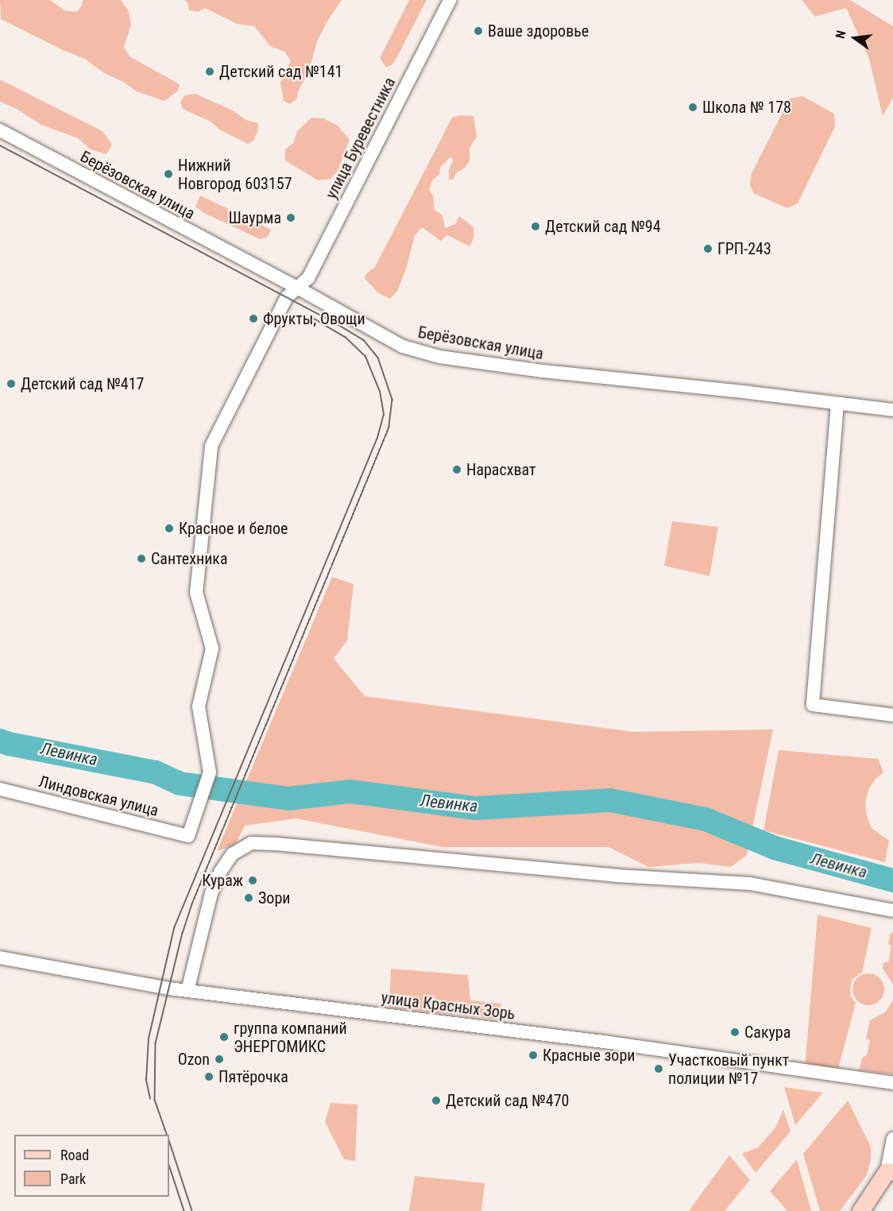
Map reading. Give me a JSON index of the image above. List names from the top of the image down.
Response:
{
  "streets": {
    "street": [
      "улица Буревестника",
      "Берёзовская улица",
      "Линдовская улица",
      "улица Красных Зорь"
    ]
  },
  "crossings": [
    ["улица Буревестника", "Берёзовская улица"],
    ["улица Буревестника", "Линдовская улица"]
  ],
  "water": ["Левинка"],
  "places": [
    "Ваше здоровье",
    "Детский сад №141",
    "Школа № 178",
    "Нижний Новгород 603157",
    "Шаурма",
    "Детский сад №94",
    "ГРП-243",
    "Фрукты, Овощи",
    "Детский сад №417",
    "Нарасхват",
    "Красное и белое",
    "Сантехника",
    "Кураж",
    "Зори",
    "Сакура",
    "группа компаний ЭНЕРГОМИКС",
    "Красные зори",
    "Ozon",
    "Участковый пункт полиции №17",
    "Пятёрочка",
    "Детский сад №470"
  ],
  "legend": ["Road", "Park"],
  "north": "left"
}
